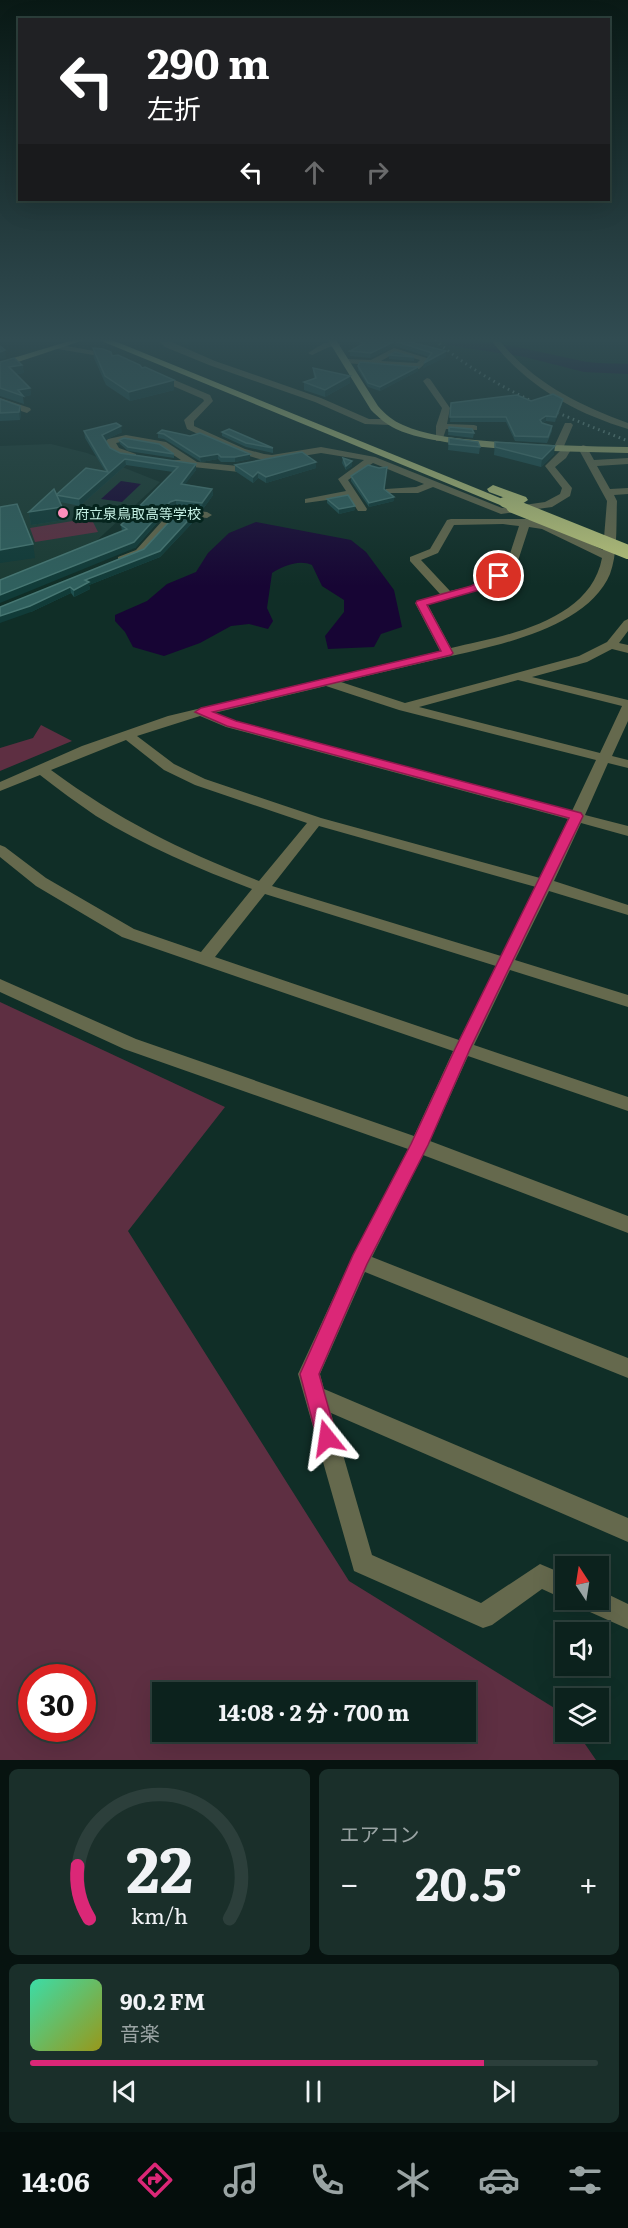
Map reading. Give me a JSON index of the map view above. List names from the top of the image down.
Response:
{
  "places": ["府立泉鳥取高等学校"],
  "north": "top",
  "page": {
    "turn": ["290 m", "左折"],
    "limit": "30",
    "trip": "14:08 · 2 分 · 700 m",
    "tile": "エアコン",
    "heat": ["−", "20.5°", "+"],
    "song": ["90.2 FM", "音楽"],
    "tabs": "14:06",
    "gauge": ["22", "km/h"]
  }
}
